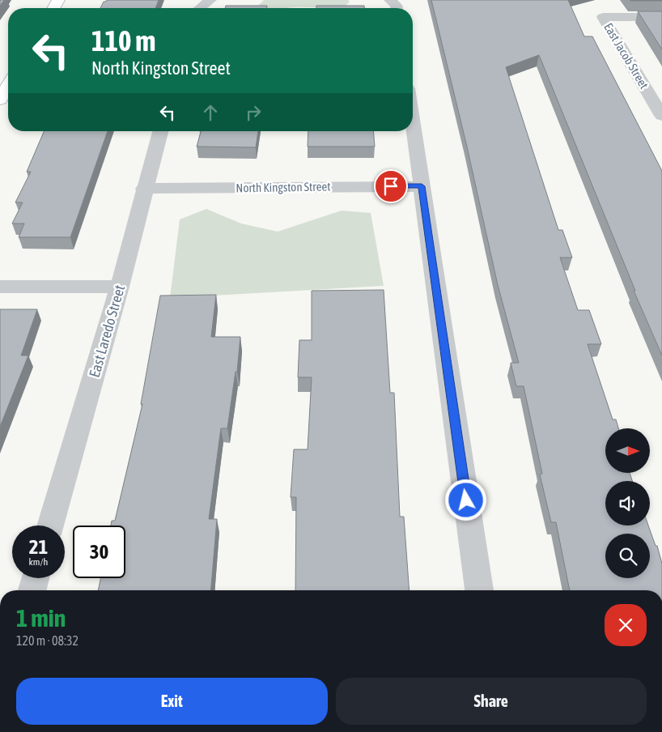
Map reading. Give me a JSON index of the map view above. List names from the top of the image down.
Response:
{
  "streets": {
    "street": ["East Jacob Street", "North Kingston Street", "East Laredo Street"]
  },
  "crossings": [
    ["North Kingston Street", "East Laredo Street"]
  ],
  "north": "right",
  "page": {
    "turn": ["110 m", "North Kingston Street"],
    "speed": "21 km/h",
    "limit": "30",
    "heading": ["1 min", "120 m · 08:32"],
    "buttons": ["Exit", "Share"]
  }
}
